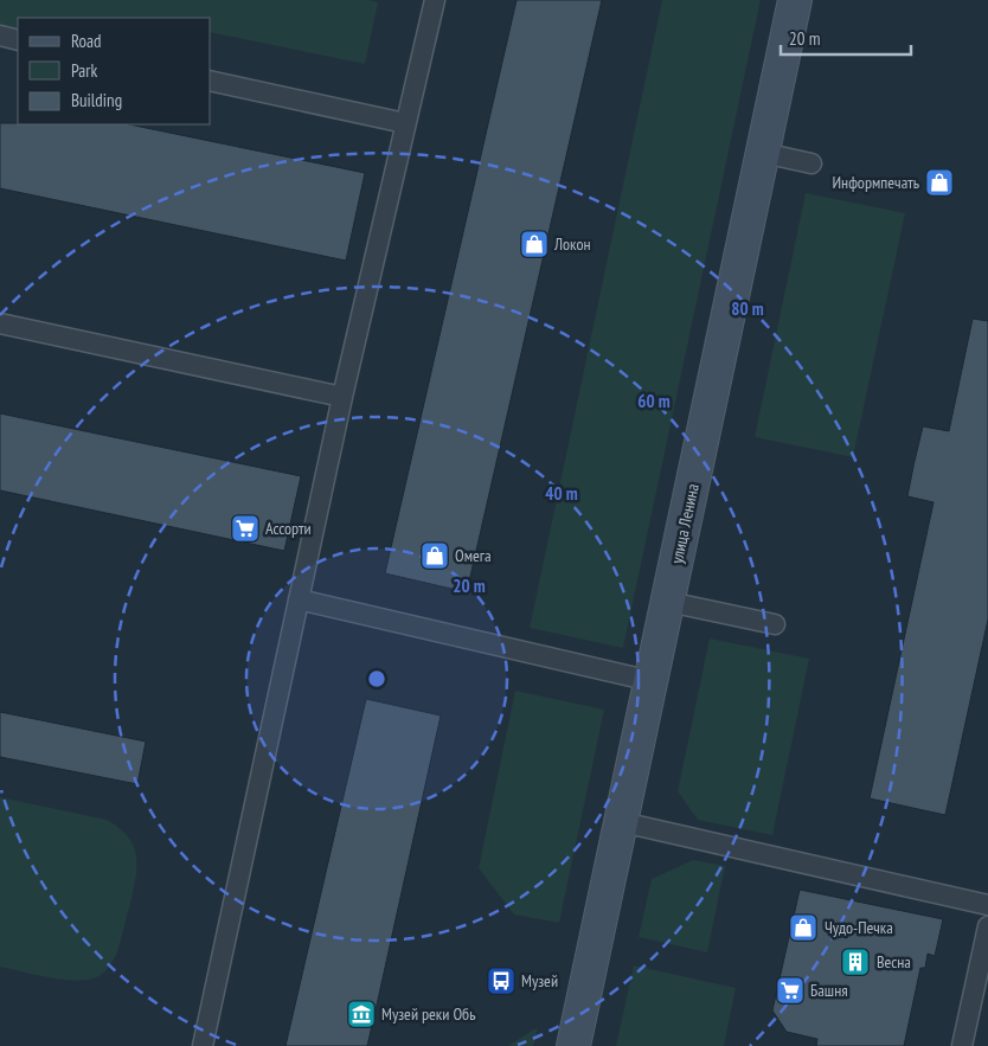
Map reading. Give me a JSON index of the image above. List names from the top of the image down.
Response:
{
  "streets": {
    "main road": ["улица Ленина"]
  },
  "places": {
    "shop": [
      "Информпечать",
      "Локон",
      "Омега",
      "Чудо-Печка"
    ],
    "supermarket": ["Ассорти", "Башня"],
    "building": ["Весна"],
    "bus stop": ["Музей"],
    "museum": ["Музей реки Обь"]
  },
  "legend": ["Road", "Park", "Building"],
  "scale_bar": "20 m",
  "rings": [
    "80 m",
    "60 m",
    "40 m",
    "20 m"
  ]
}
